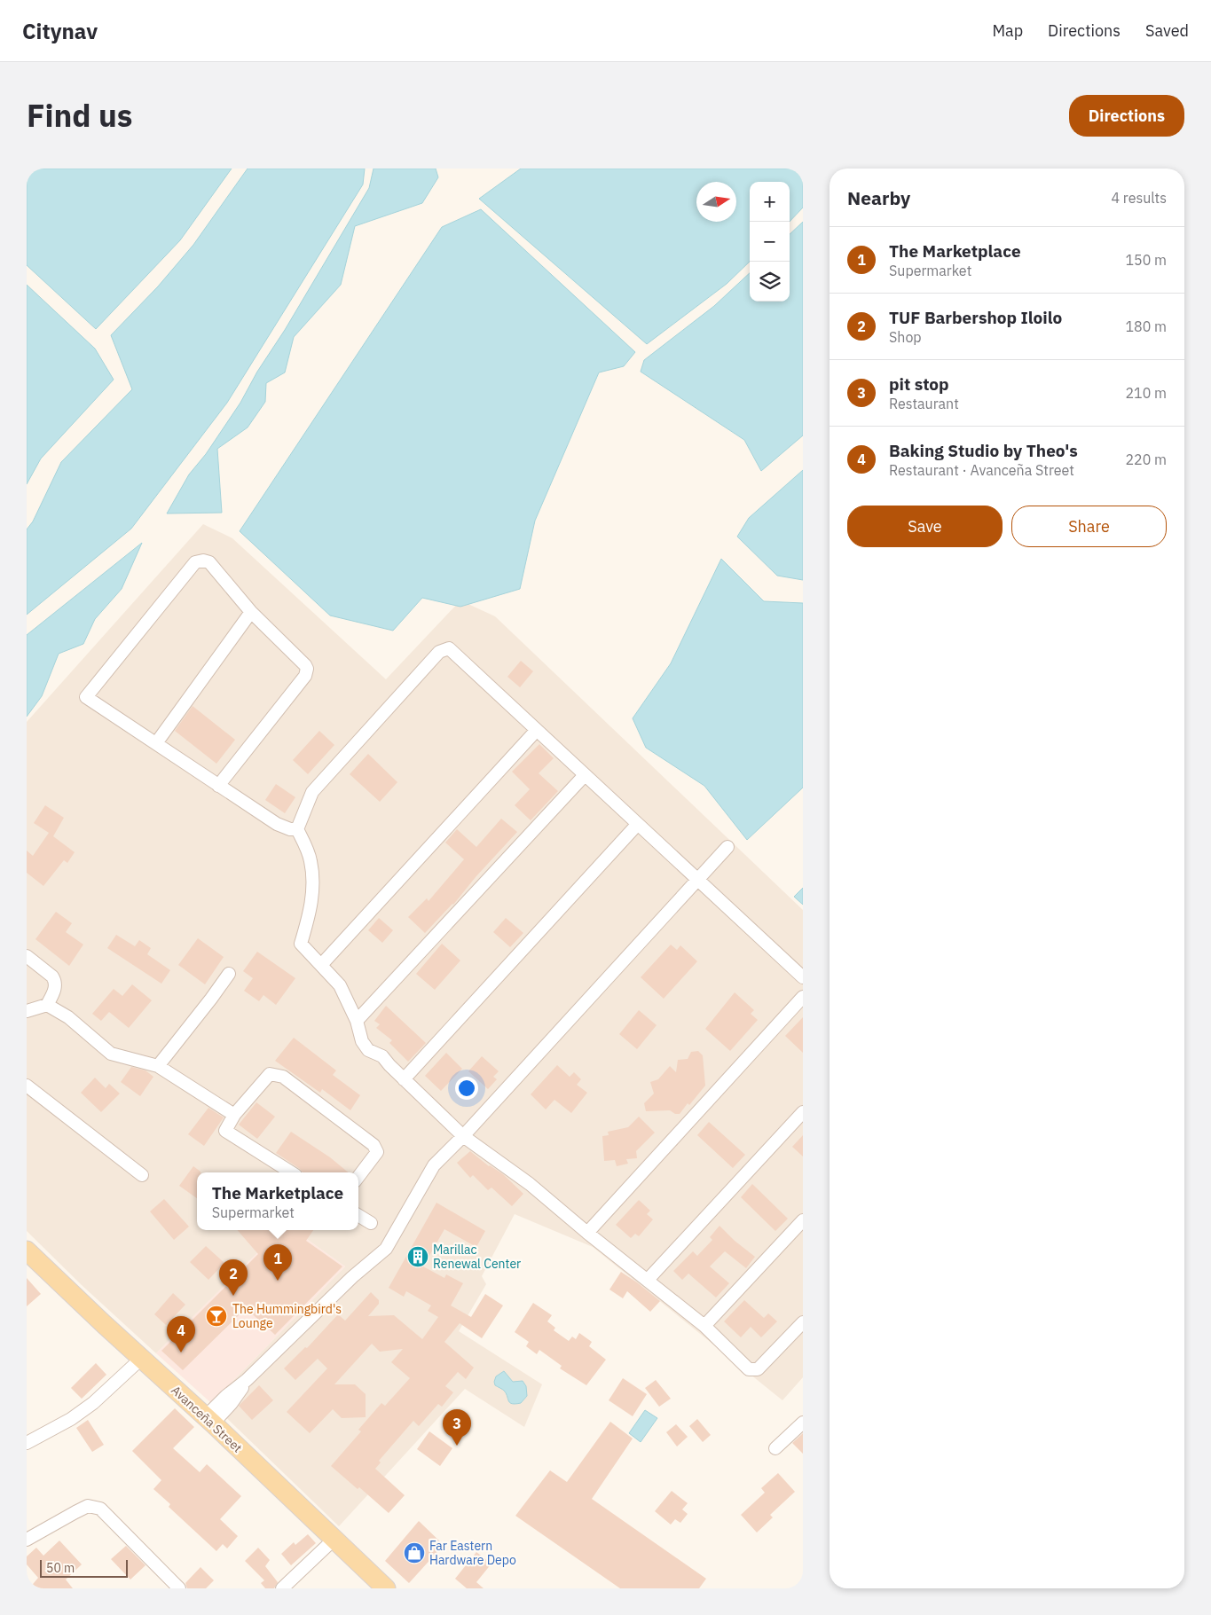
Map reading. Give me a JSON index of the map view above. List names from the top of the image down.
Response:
{
  "streets": {
    "main road": ["Avanceña Street"]
  },
  "places": {
    "building": ["Marillac Renewal Center"],
    "bar": ["The Hummingbird's Lounge"],
    "shop": ["Far Eastern Hardware Depo"]
  },
  "scale_bar": "50 m",
  "north": "right",
  "page": {
    "header": "Citynav",
    "nav": ["Map", "Directions", "Saved"],
    "title": "Find us",
    "buttons": [
      "Directions",
      ["Save", "Share"]
    ],
    "heading": ["Nearby", "4 results"],
    "map_buttons": ["+", "−"],
    "list": [
      {
        "mark": "1",
        "name": "The Marketplace",
        "note": "Supermarket",
        "value": "150 m"
      },
      {
        "mark": "2",
        "name": "TUF Barbershop Iloilo",
        "note": "Shop",
        "value": "180 m"
      },
      {
        "mark": "3",
        "name": "pit stop",
        "note": "Restaurant",
        "value": "210 m"
      },
      {
        "mark": "4",
        "name": "Baking Studio by Theo's",
        "note": "Restaurant · Avanceña Street",
        "value": "220 m"
      }
    ],
    "popup": ["The Marketplace", "Supermarket"],
    "pins": [
      "1",
      "2",
      "4",
      "3"
    ],
    "scale": "50 m"
  }
}
